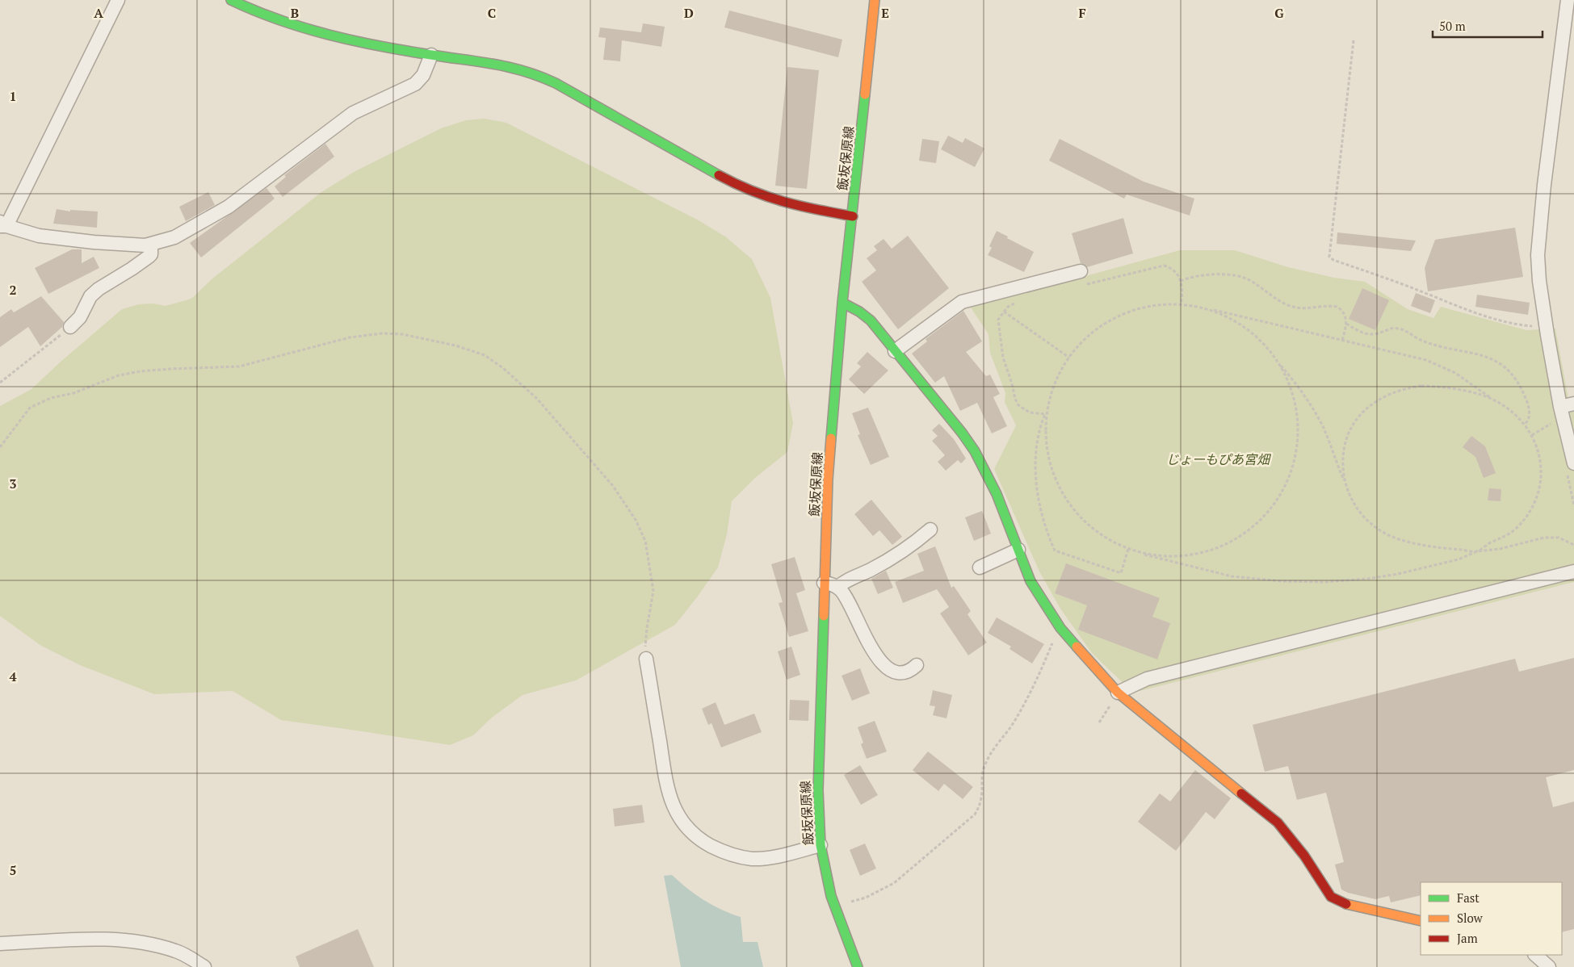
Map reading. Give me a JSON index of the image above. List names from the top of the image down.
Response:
{
  "streets": {
    "street": ["飯坂保原線"]
  },
  "parks": ["じょーもぴあ宮畑"],
  "legend": ["Fast", "Slow", "Jam"],
  "scale_bar": "50 m",
  "grid": {
    "columns": [
      "A",
      "B",
      "C",
      "D",
      "E",
      "F",
      "G"
    ],
    "rows": [
      "1",
      "2",
      "3",
      "4",
      "5"
    ]
  }
}
